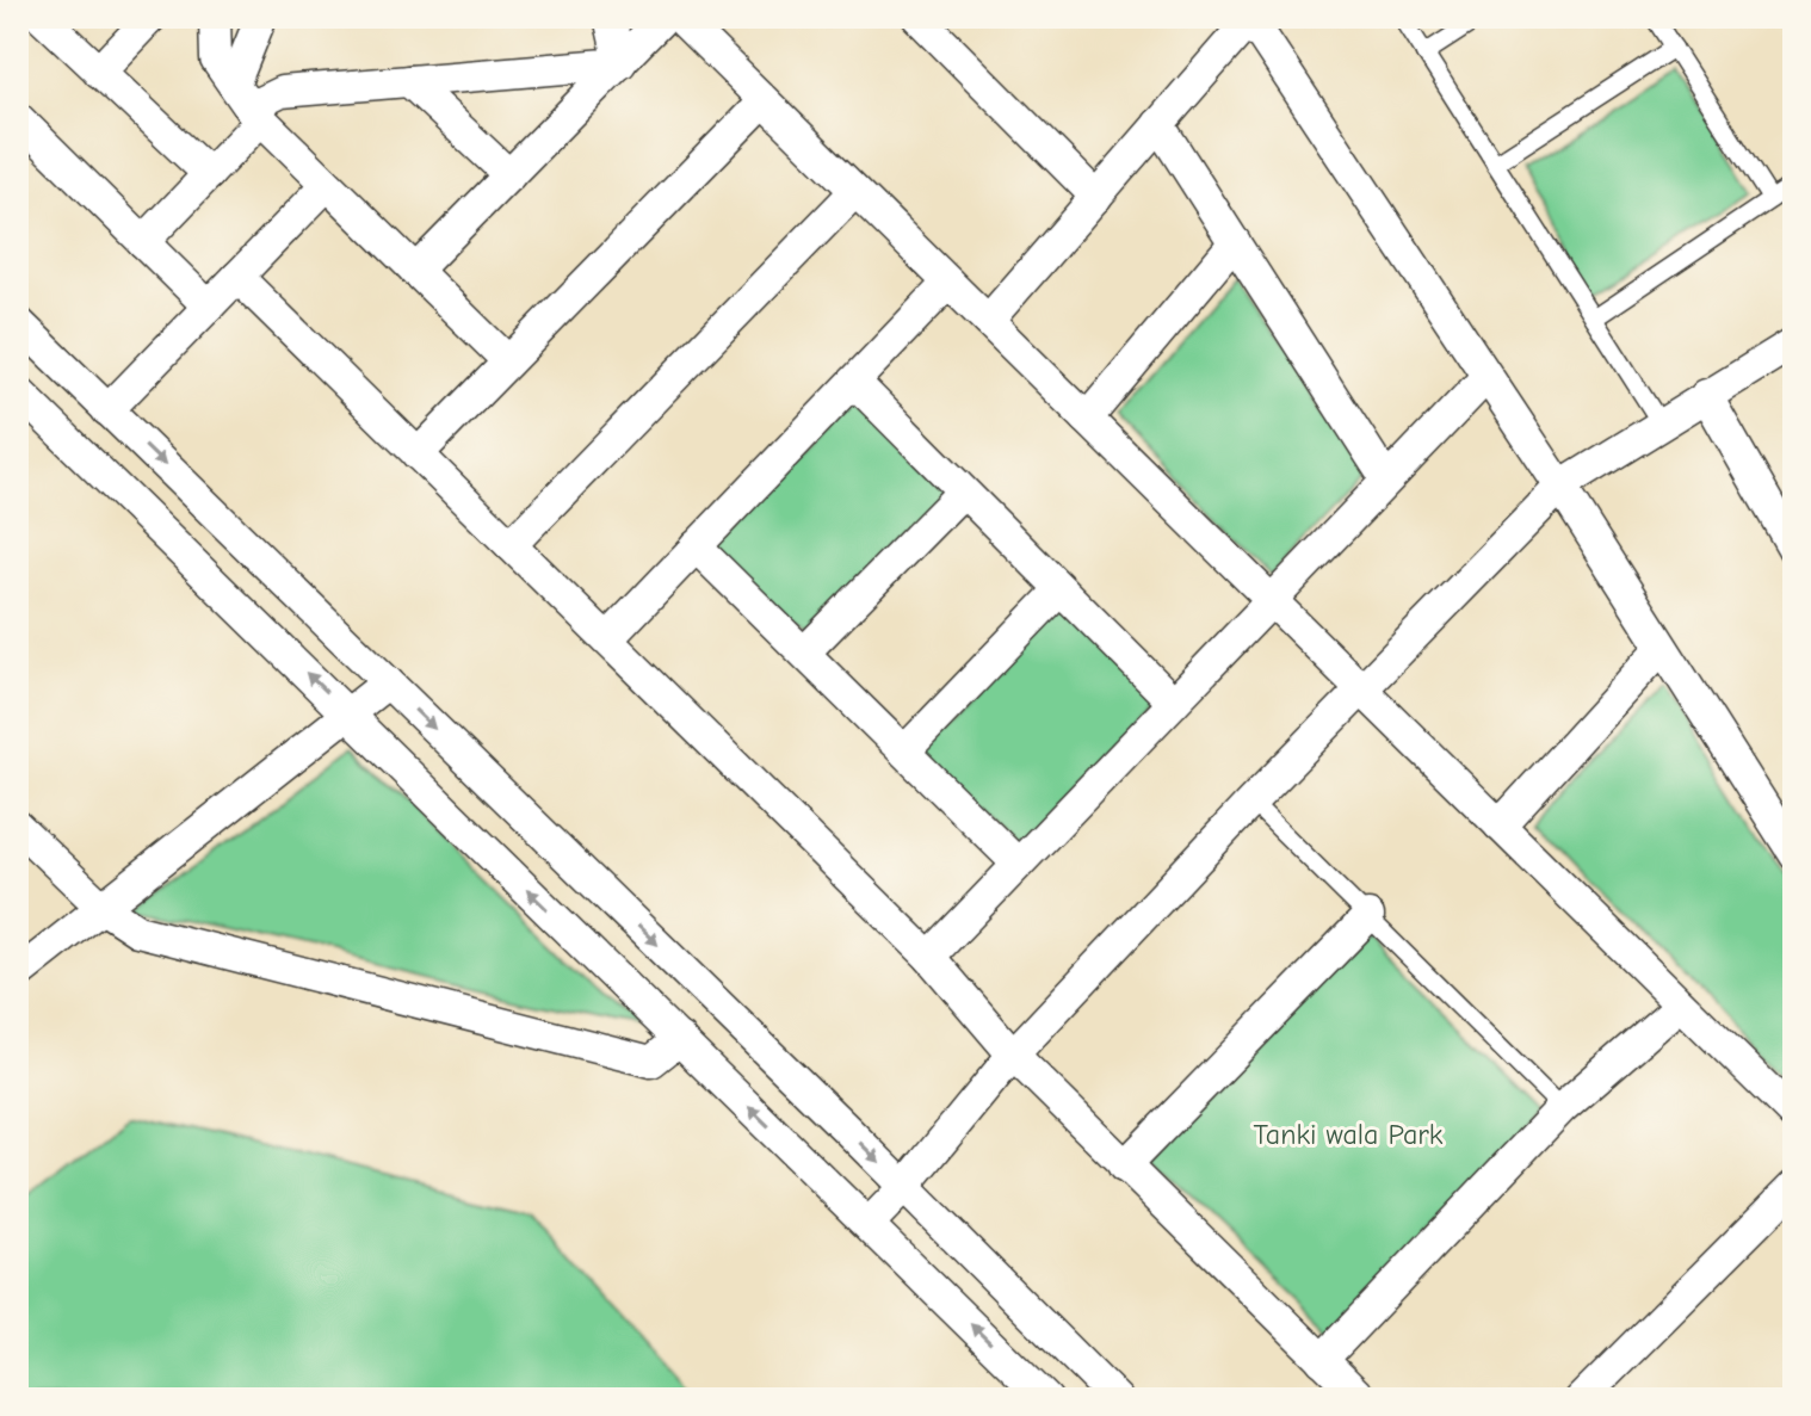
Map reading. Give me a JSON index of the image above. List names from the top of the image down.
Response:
{
  "parks": ["Tanki wala Park"]
}
